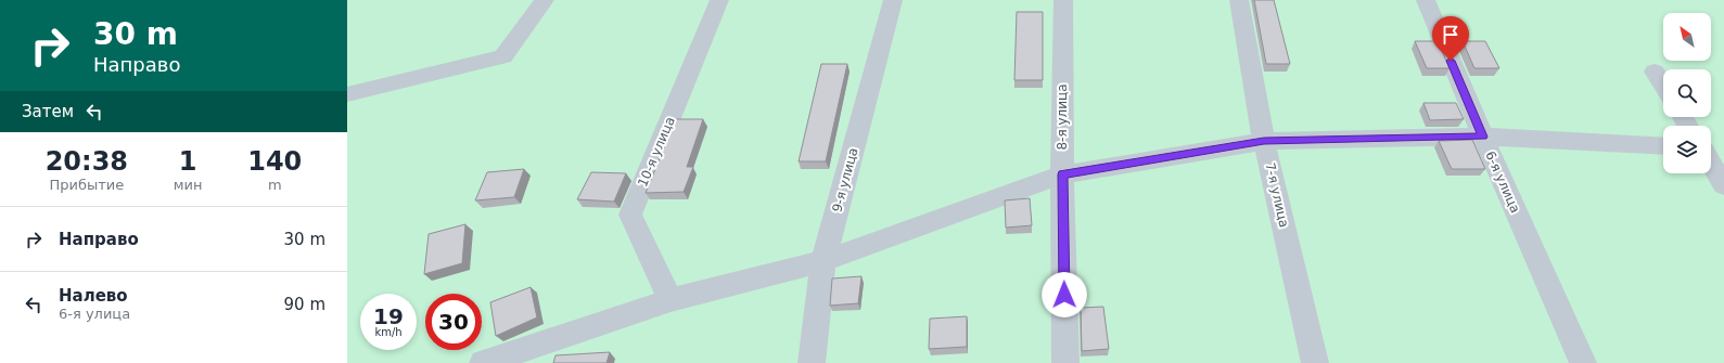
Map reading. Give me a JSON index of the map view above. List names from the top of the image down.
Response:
{
  "streets": {
    "street": [
      "8-я улица",
      "10-я улица",
      "9-я улица",
      "6-я улица",
      "7-я улица"
    ]
  },
  "north": "top left",
  "page": {
    "turn": ["30 m", "Направо"],
    "then": "Затем",
    "eta": [
      "20:38",
      "Прибытие",
      "1",
      "мин",
      "140",
      "m"
    ],
    "list": [
      {
        "name": "Направо",
        "value": "30 m"
      },
      {
        "name": "Налево",
        "note": "6-я улица",
        "value": "90 m"
      }
    ],
    "speed": "19 km/h",
    "limit": "30"
  }
}
